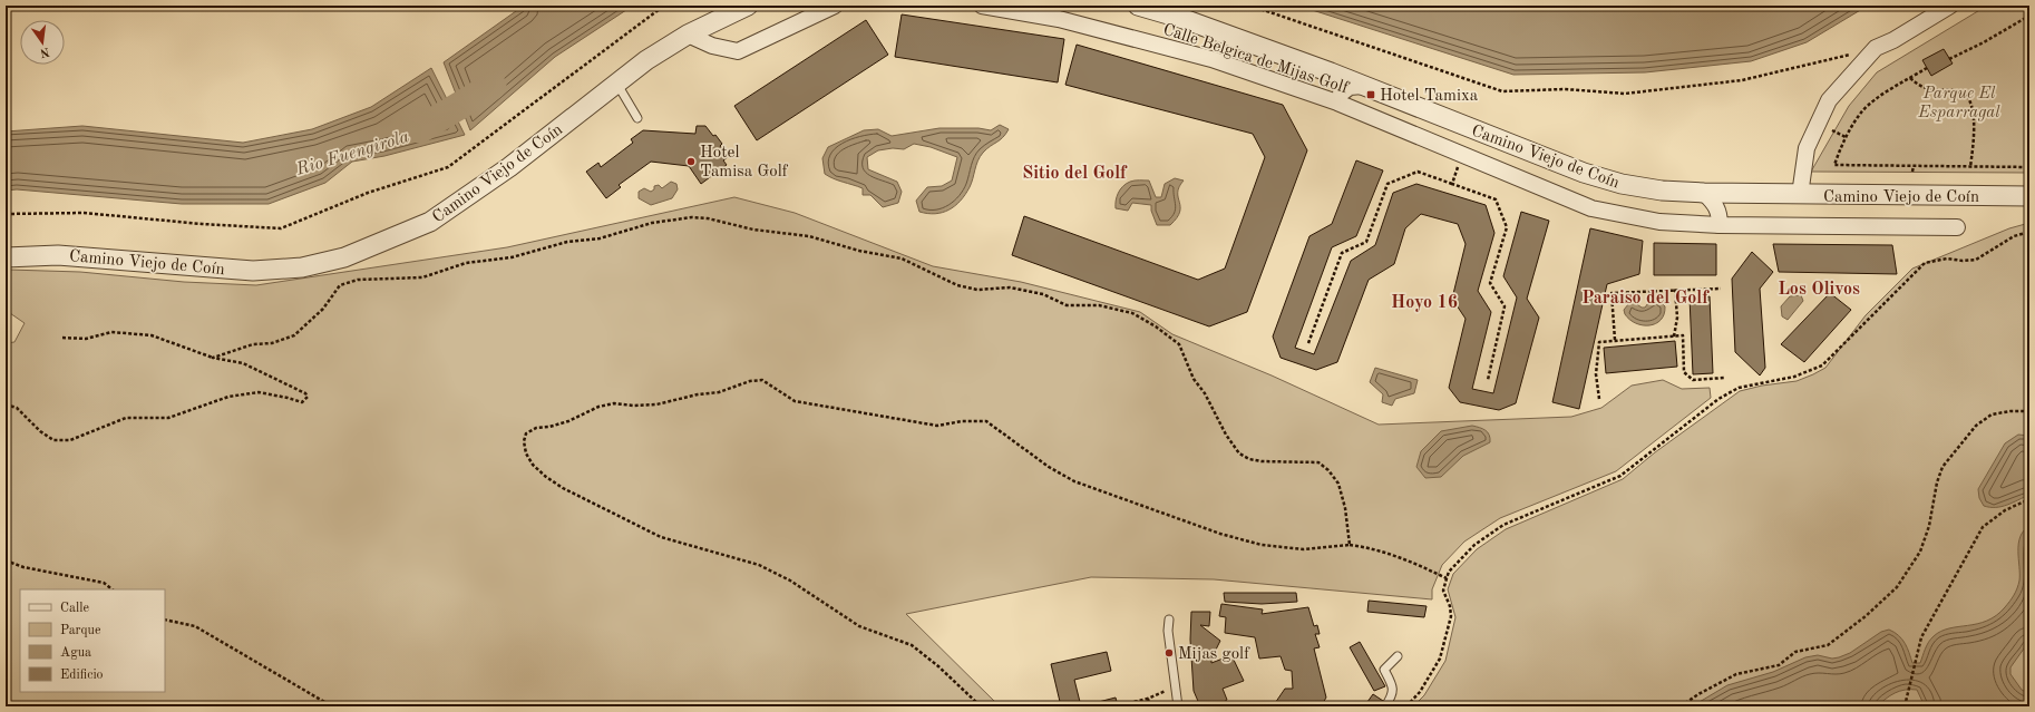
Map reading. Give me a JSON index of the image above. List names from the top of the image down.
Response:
{
  "streets": {
    "street": ["Calle Belgica de Mijas Golf", "Camino Viejo de Coín"]
  },
  "districts": [
    "Sitio del Golf",
    "Los Olivos",
    "Paraiso del Golf",
    "Hoyo 16"
  ],
  "water": ["Rio Fuengirola"],
  "parks": ["Parque El Esparragal"],
  "places": {
    "transit": ["Hotel Tamixa"],
    "other": ["Hotel Tamisa Golf", "Mijas golf"]
  },
  "legend": [
    "Calle",
    "Parque",
    "Agua",
    "Edificio"
  ],
  "north": "bottom"
}
